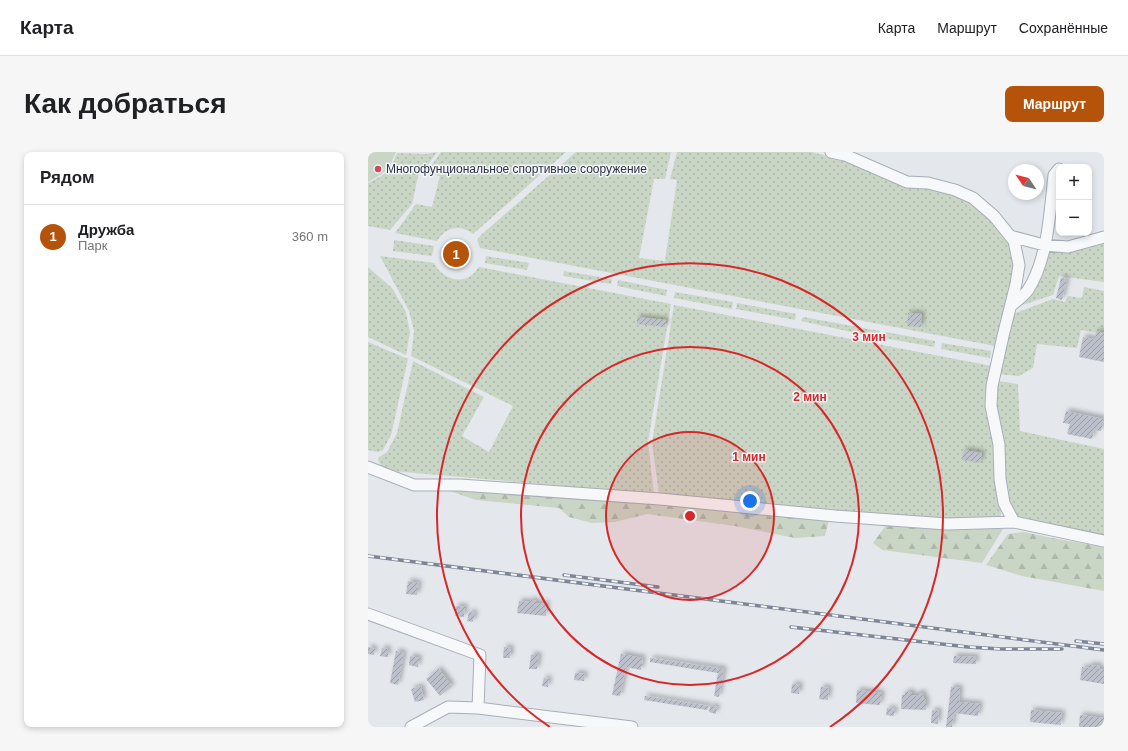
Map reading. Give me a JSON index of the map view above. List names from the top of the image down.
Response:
{
  "places": ["Многофунциональное спортивное сооружение"],
  "north": "top left",
  "page": {
    "header": "Карта",
    "nav": ["Карта", "Маршрут", "Сохранённые"],
    "buttons": "Маршрут",
    "title": "Как добраться",
    "heading": "Рядом",
    "map_buttons": ["+", "−"],
    "list": [
      {
        "mark": "1",
        "name": "Дружба",
        "note": "Парк",
        "value": "360 m"
      }
    ],
    "pins": "1"
  },
  "rings": ["3 мин", "2 мин", "1 мин"]
}
